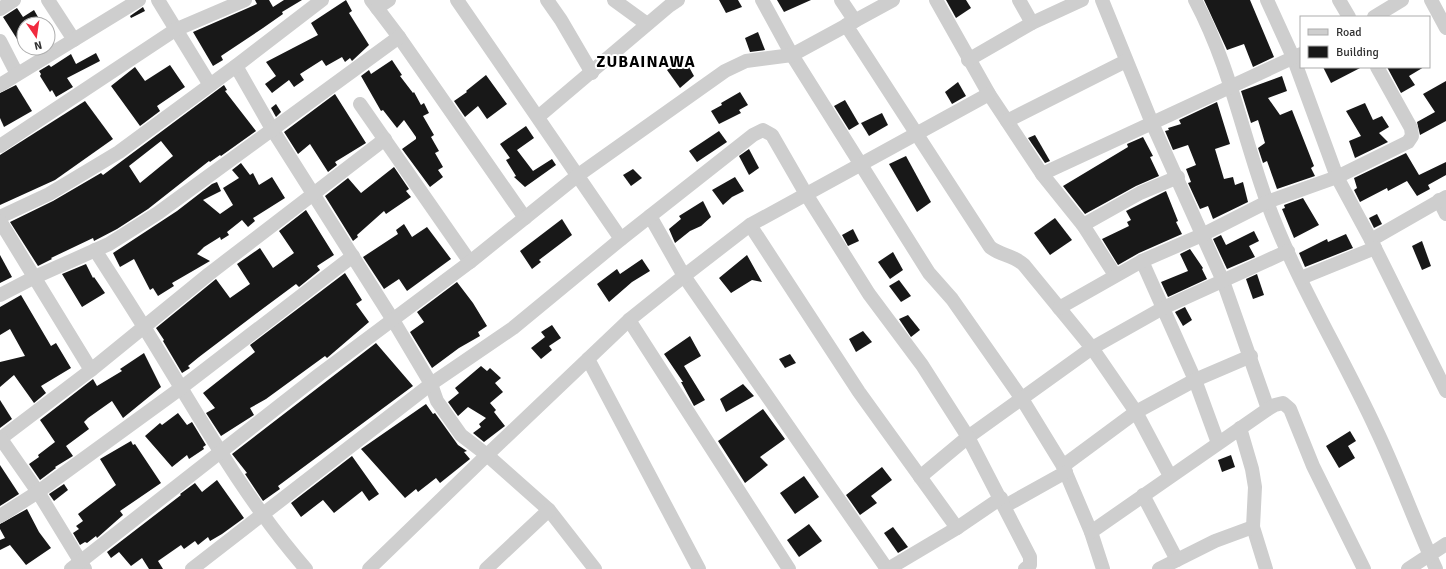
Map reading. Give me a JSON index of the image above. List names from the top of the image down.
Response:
{
  "districts": ["ZUBAINAWA"],
  "legend": ["Road", "Building"],
  "north": "bottom"
}
